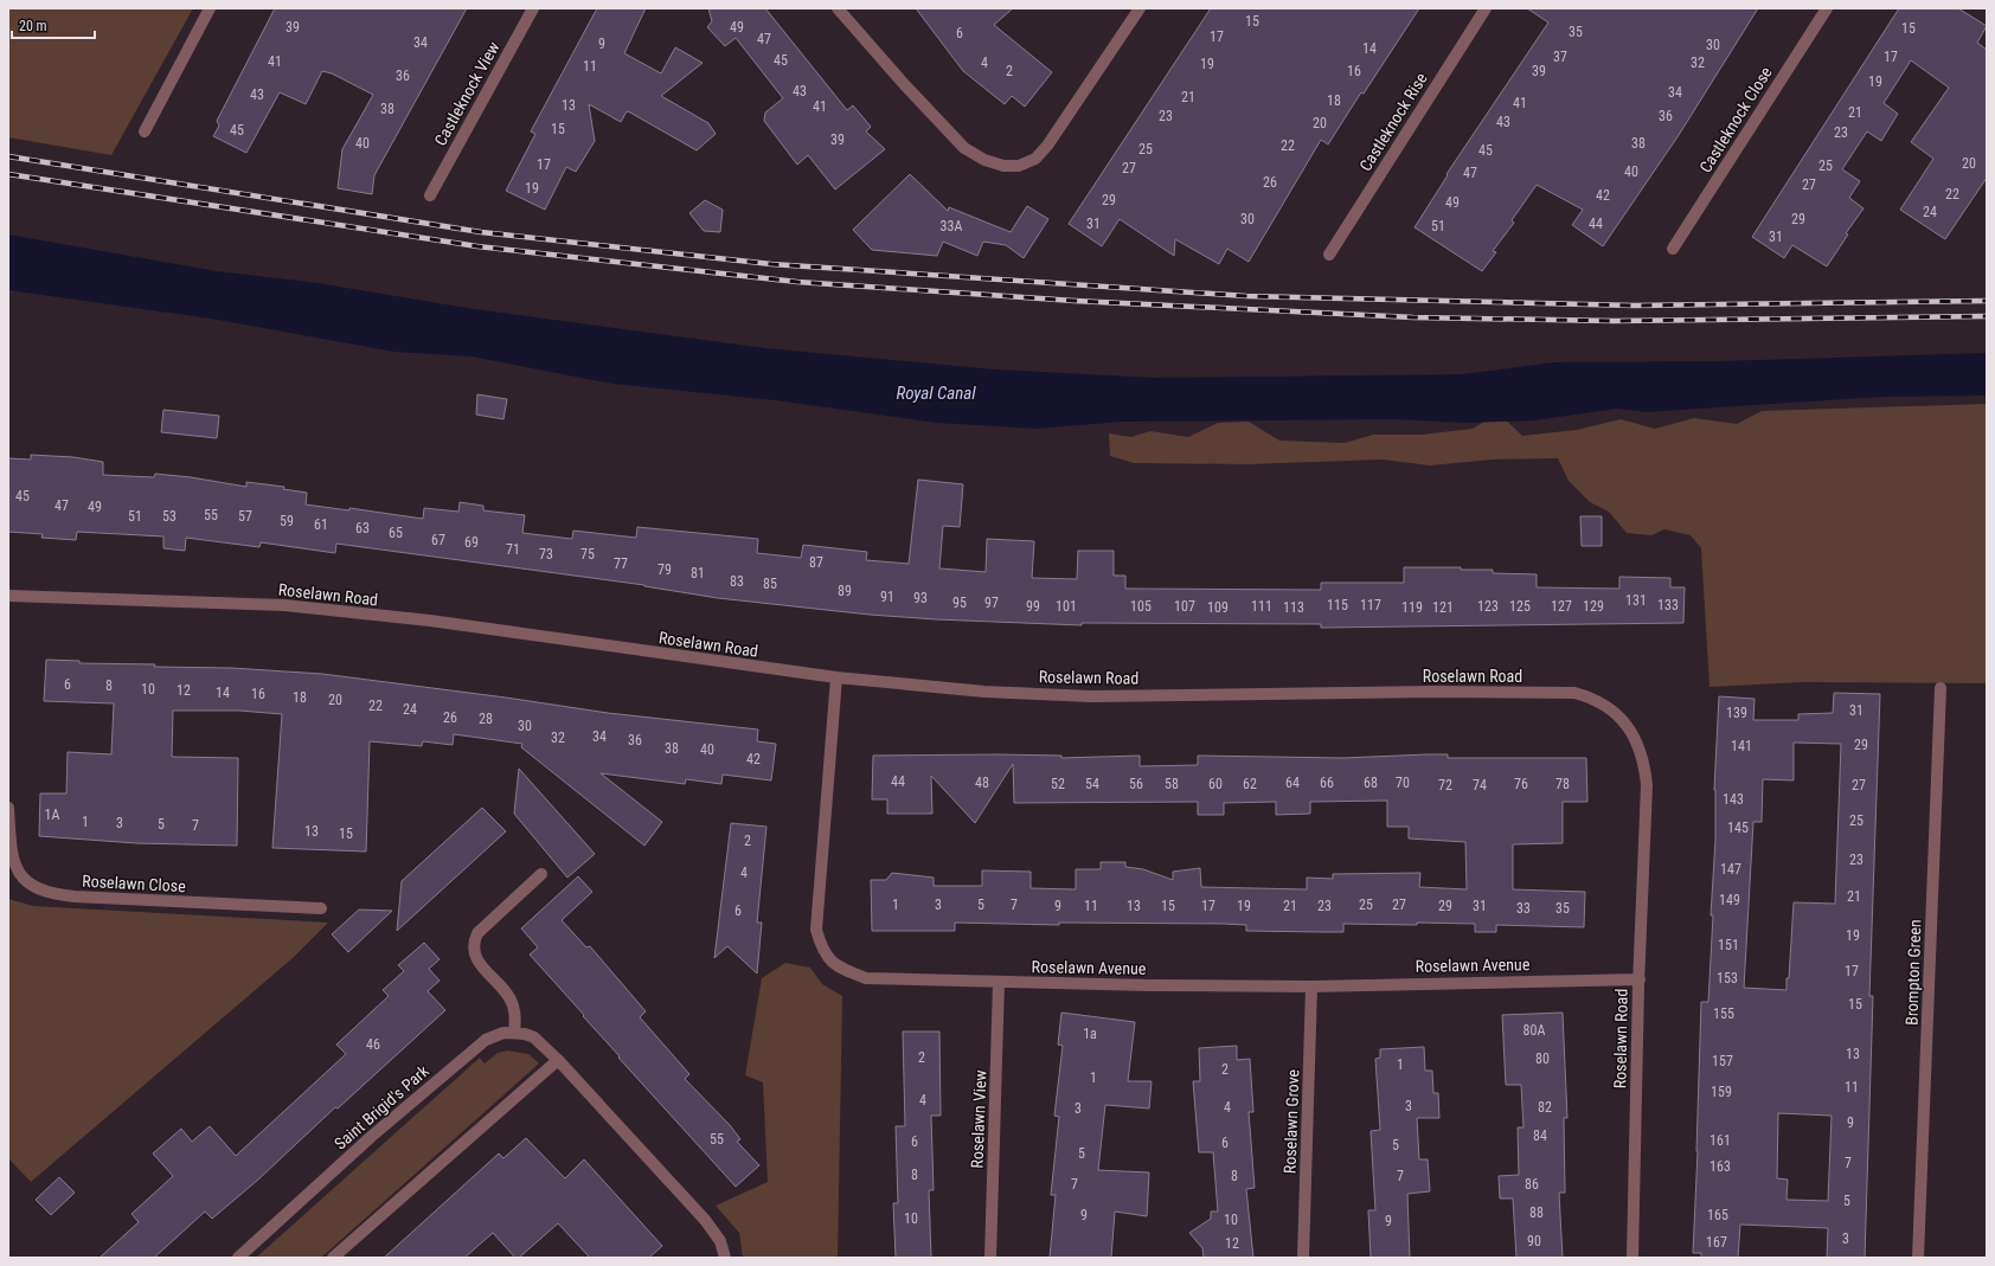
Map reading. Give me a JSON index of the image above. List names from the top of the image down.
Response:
{
  "streets": {
    "street": [
      "Castleknock View",
      "Castleknock Close",
      "Castleknock Rise",
      "Roselawn Road",
      "Roselawn Close",
      "Roselawn Avenue",
      "Brompton Green",
      "Saint Brigid's Park",
      "Roselawn View",
      "Roselawn Grove"
    ]
  },
  "crossings": [
    ["Roselawn Road", "Roselawn Avenue"],
    ["Roselawn Avenue", "Roselawn View"],
    ["Roselawn Avenue", "Roselawn Grove"]
  ],
  "water": ["Royal Canal"],
  "house_numbers": [
    "15",
    "39",
    "49",
    "15",
    "35",
    "6",
    "17",
    "47",
    "34",
    "9",
    "30",
    "14",
    "37",
    "17",
    "45",
    "41",
    "4",
    "32",
    "19",
    "11",
    "2",
    "16",
    "39",
    "36",
    "19",
    "43",
    "34",
    "43",
    "21",
    "18",
    "41",
    "13",
    "41",
    "38",
    "21",
    "23",
    "36",
    "43",
    "20",
    "15",
    "45",
    "23",
    "39",
    "40",
    "38",
    "22",
    "25",
    "45",
    "20",
    "17",
    "25",
    "27",
    "40",
    "47",
    "26",
    "27",
    "19",
    "22",
    "42",
    "29",
    "49",
    "24",
    "30",
    "29",
    "31",
    "44",
    "33A",
    "51",
    "31",
    "45",
    "47",
    "49",
    "55",
    "51",
    "53",
    "57",
    "59",
    "61",
    "63",
    "65",
    "67",
    "69",
    "71",
    "73",
    "75",
    "87",
    "77",
    "79",
    "81",
    "83",
    "85",
    "89",
    "91",
    "93",
    "131",
    "95",
    "97",
    "115",
    "117",
    "133",
    "99",
    "101",
    "105",
    "107",
    "111",
    "123",
    "125",
    "127",
    "129",
    "109",
    "113",
    "119",
    "121",
    "6",
    "8",
    "10",
    "12",
    "14",
    "16",
    "18",
    "20",
    "22",
    "24",
    "31",
    "139",
    "26",
    "28",
    "30",
    "34",
    "32",
    "36",
    "29",
    "141",
    "38",
    "40",
    "42",
    "44",
    "48",
    "64",
    "66",
    "68",
    "70",
    "52",
    "54",
    "56",
    "58",
    "60",
    "62",
    "76",
    "78",
    "72",
    "74",
    "27",
    "143",
    "1A",
    "25",
    "1",
    "3",
    "5",
    "7",
    "145",
    "13",
    "15",
    "2",
    "23",
    "147",
    "4",
    "21",
    "149",
    "1",
    "3",
    "5",
    "7",
    "25",
    "27",
    "9",
    "11",
    "13",
    "15",
    "17",
    "19",
    "21",
    "23",
    "29",
    "31",
    "33",
    "35",
    "6",
    "19",
    "151",
    "17",
    "153",
    "15",
    "155",
    "80A",
    "1a",
    "46",
    "13",
    "2",
    "80",
    "157",
    "1",
    "2",
    "1",
    "11",
    "159",
    "4",
    "3",
    "4",
    "82",
    "3",
    "9",
    "84",
    "55",
    "161",
    "6",
    "6",
    "5",
    "5",
    "7",
    "163",
    "8",
    "8",
    "7",
    "7",
    "86",
    "5",
    "88",
    "9",
    "165",
    "10",
    "10",
    "9",
    "3",
    "90",
    "167",
    "12"
  ],
  "scale_bar": "20 m"
}
